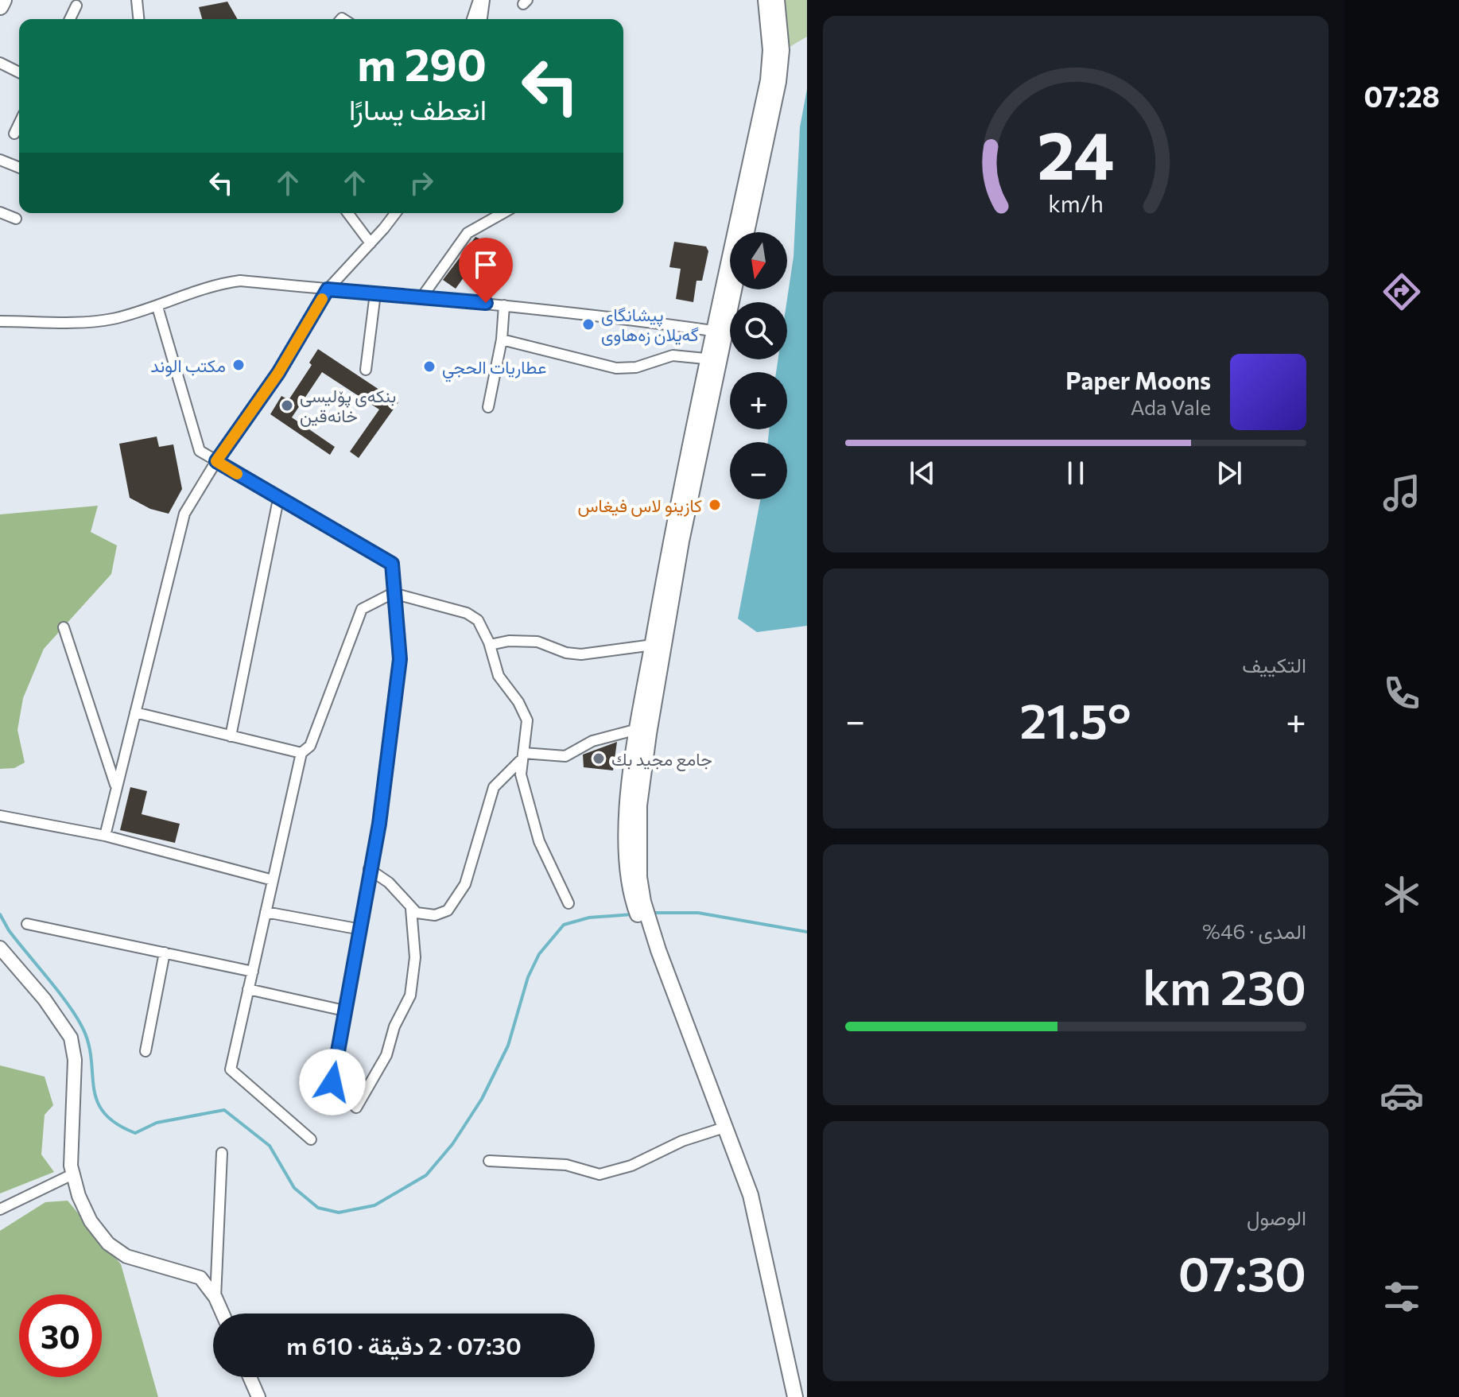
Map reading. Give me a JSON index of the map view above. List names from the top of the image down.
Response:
{
  "places": [
    "پیشانگای گەیلان زەهاوی",
    "مكتب الوند",
    "عطاريات الحجي",
    "بنکەی پۆلیسی خانەقین",
    "كازينو لاس فيغاس",
    "جامع مجيد بك"
  ],
  "north": "bottom",
  "page": {
    "tabs": "07:28",
    "turn": ["290 m", "انعطف يسارًا"],
    "map_buttons": ["+", "−"],
    "song": ["Paper Moons", "Ada Vale"],
    "tile": [
      "التكييف",
      ["المدى · 46%", "230 km"],
      ["الوصول", "07:30"]
    ],
    "heat": ["−", "21.5°", "+"],
    "limit": "30",
    "trip": "07:30 · 2 دقيقة · 610 m",
    "gauge": ["24", "km/h"]
  }
}
